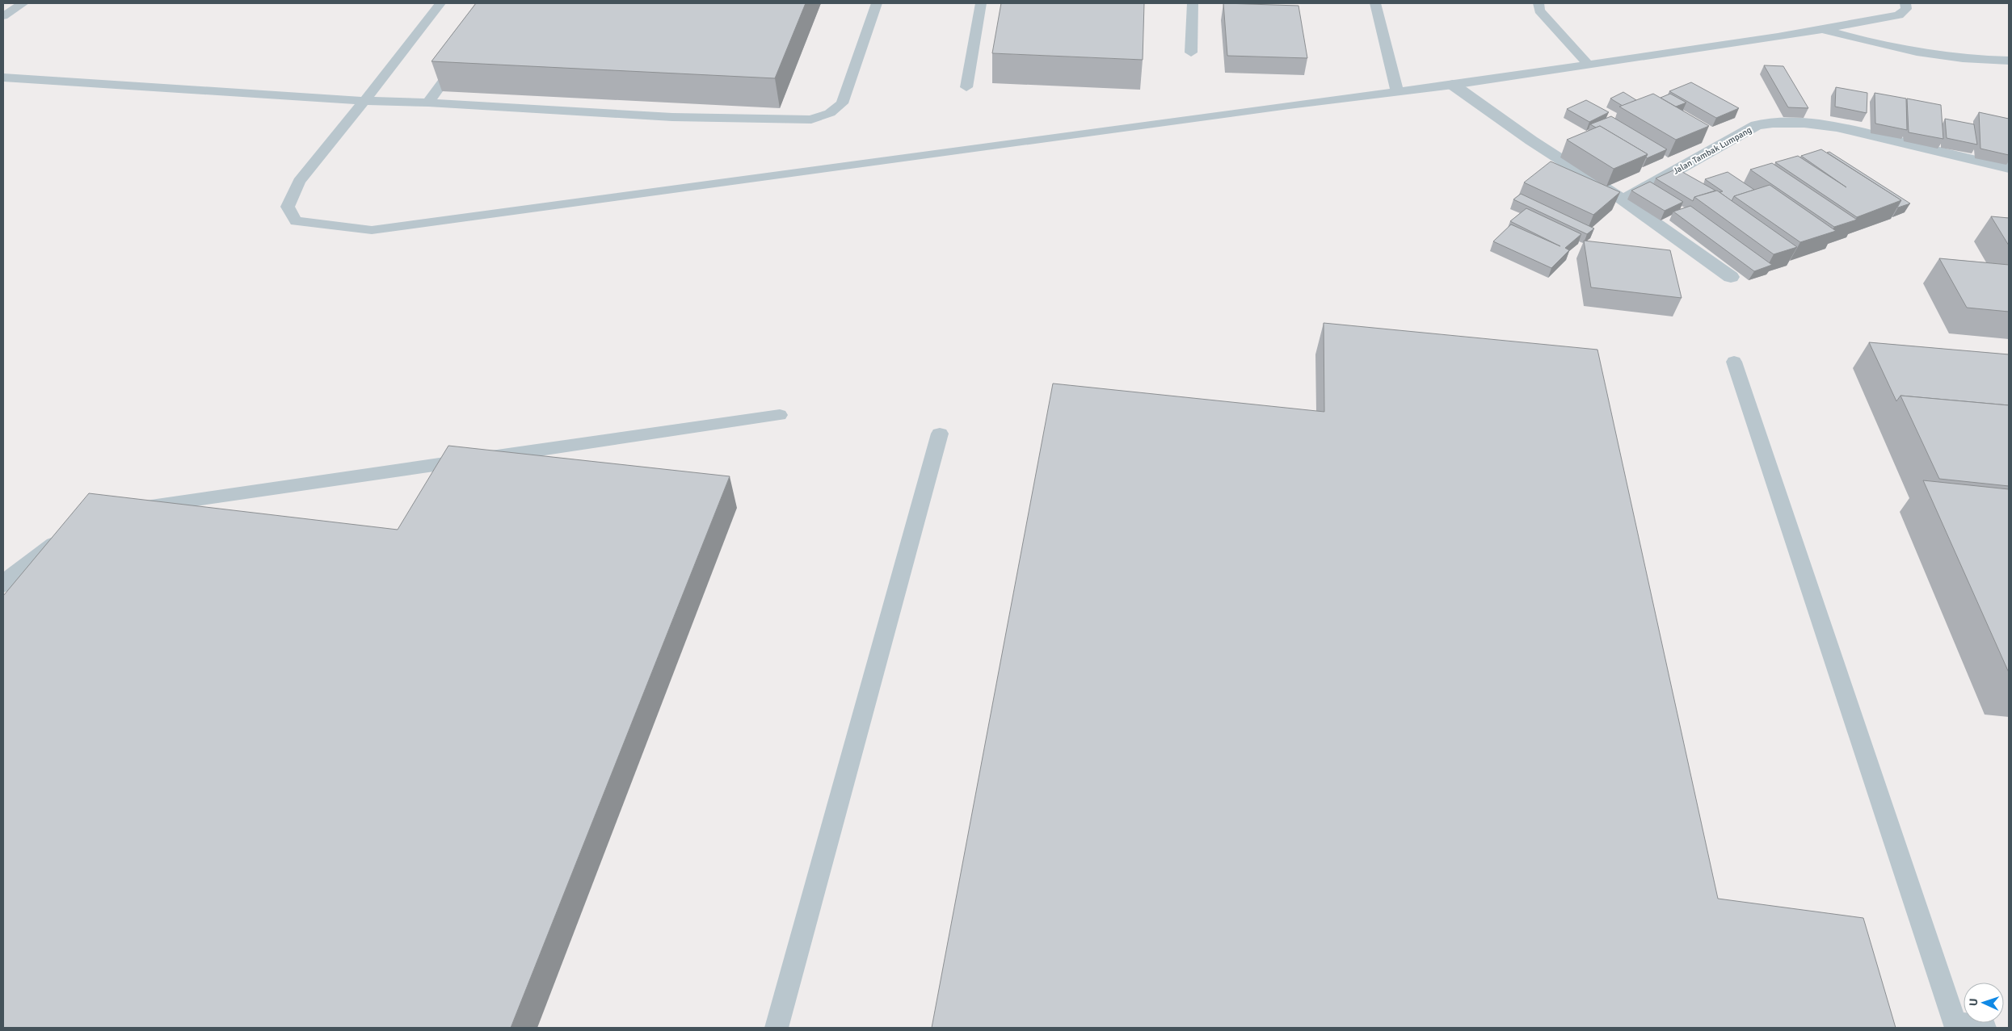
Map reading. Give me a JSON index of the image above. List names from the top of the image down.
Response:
{
  "streets": {
    "street": ["Jalan Tambak Lumpang"]
  },
  "north": "left"
}
